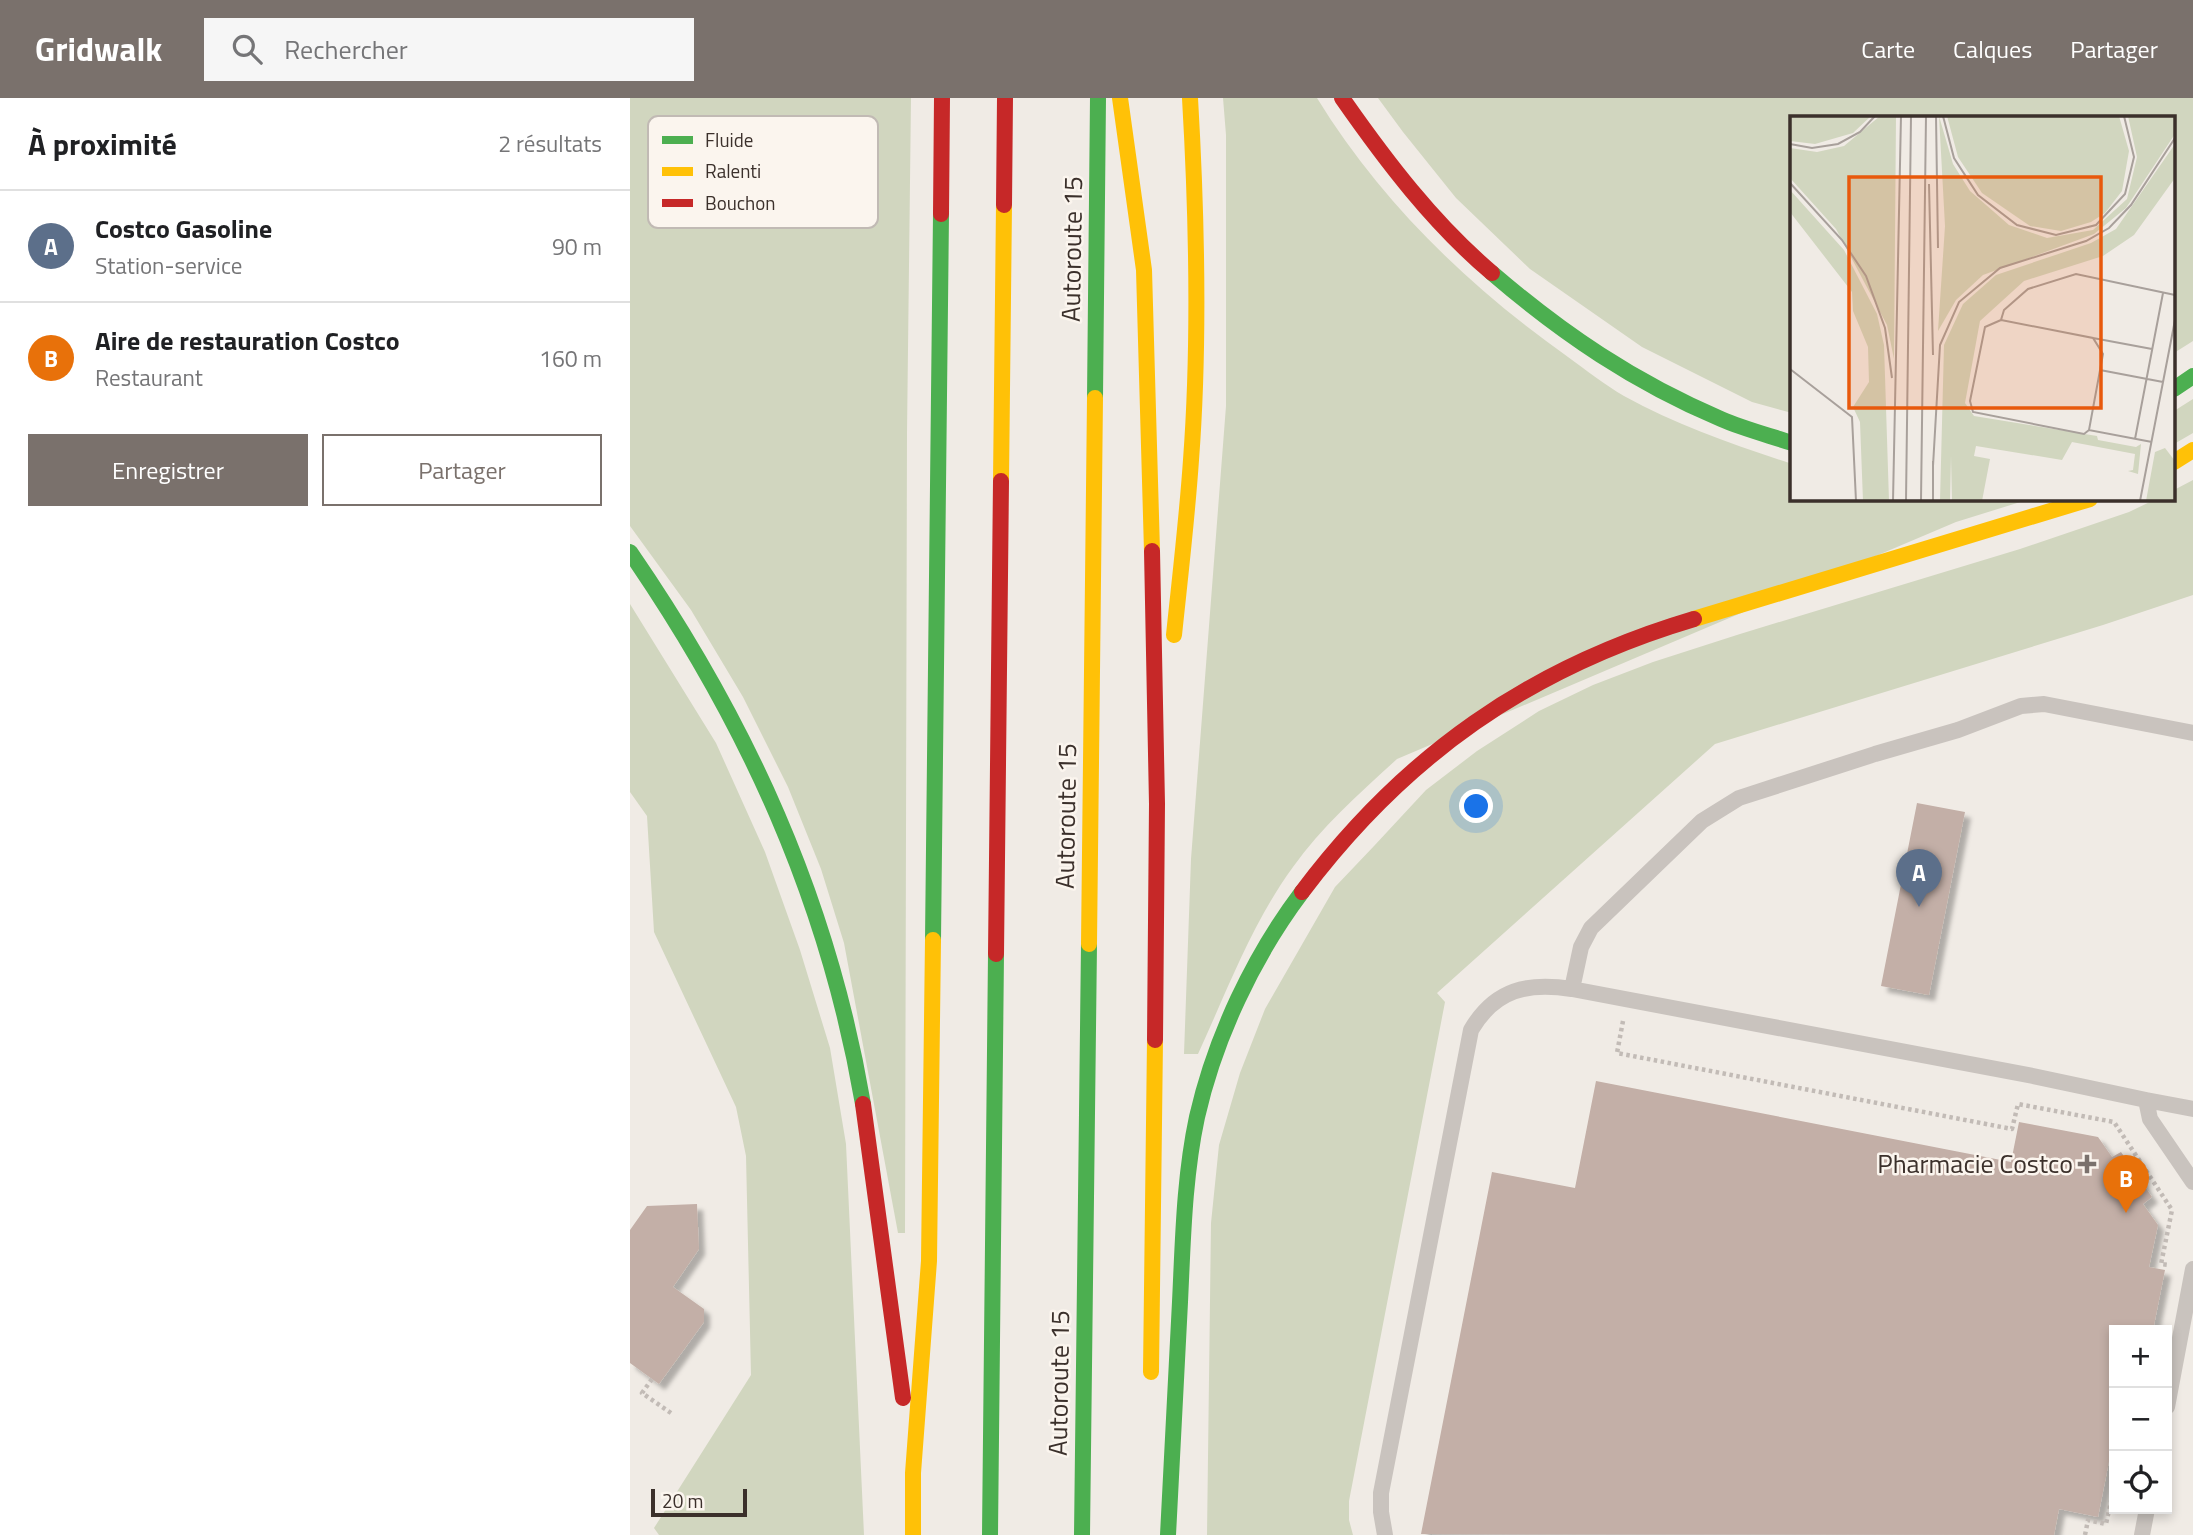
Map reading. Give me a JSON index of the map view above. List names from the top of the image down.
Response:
{
  "streets": {
    "highway": ["Autoroute 15"]
  },
  "places": {
    "health": ["Pharmacie Costco"]
  },
  "legend": ["Fluide", "Ralenti", "Bouchon"],
  "scale_bar": "20 m",
  "page": {
    "header": "Gridwalk",
    "search": "Rechercher",
    "nav": ["Carte", "Calques", "Partager"],
    "heading": ["À proximité", "2 résultats"],
    "list": [
      {
        "mark": "A",
        "name": "Costco Gasoline",
        "note": "Station-service",
        "value": "90 m"
      },
      {
        "mark": "B",
        "name": "Aire de restauration Costco",
        "note": "Restaurant",
        "value": "160 m"
      }
    ],
    "buttons": ["Enregistrer", "Partager"],
    "pins": ["A", "B"],
    "map_buttons": ["+", "−"],
    "scale": "20 m"
  }
}
